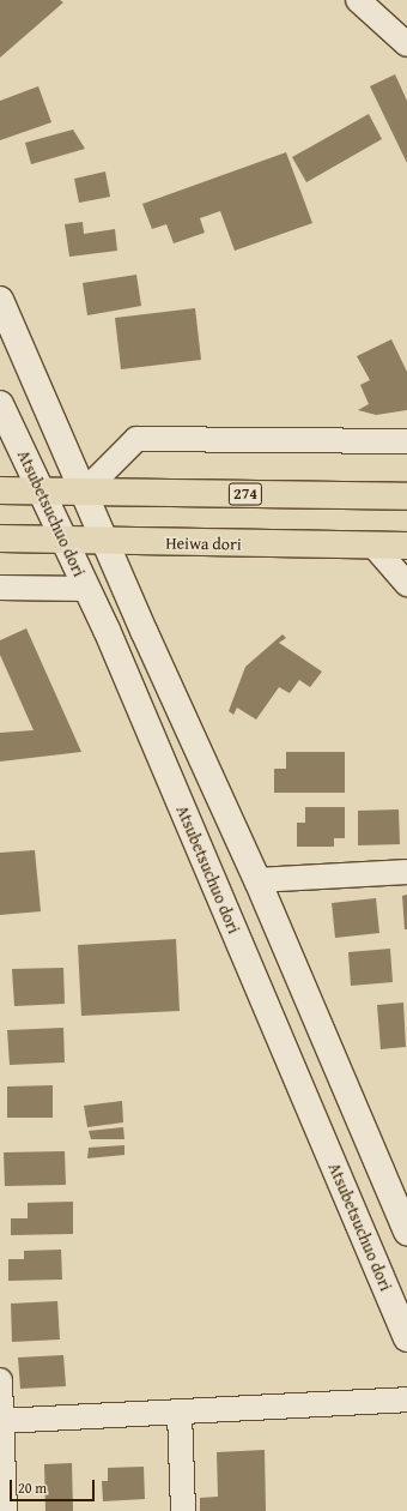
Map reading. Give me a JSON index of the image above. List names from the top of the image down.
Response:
{
  "streets": {
    "highway": ["274", "Heiwa dori"],
    "main road": ["Atsubetsuchuo dori"]
  },
  "crossings": [
    ["274", "Atsubetsuchuo dori"],
    ["Atsubetsuchuo dori", "Heiwa dori"]
  ],
  "scale_bar": "20 m"
}
